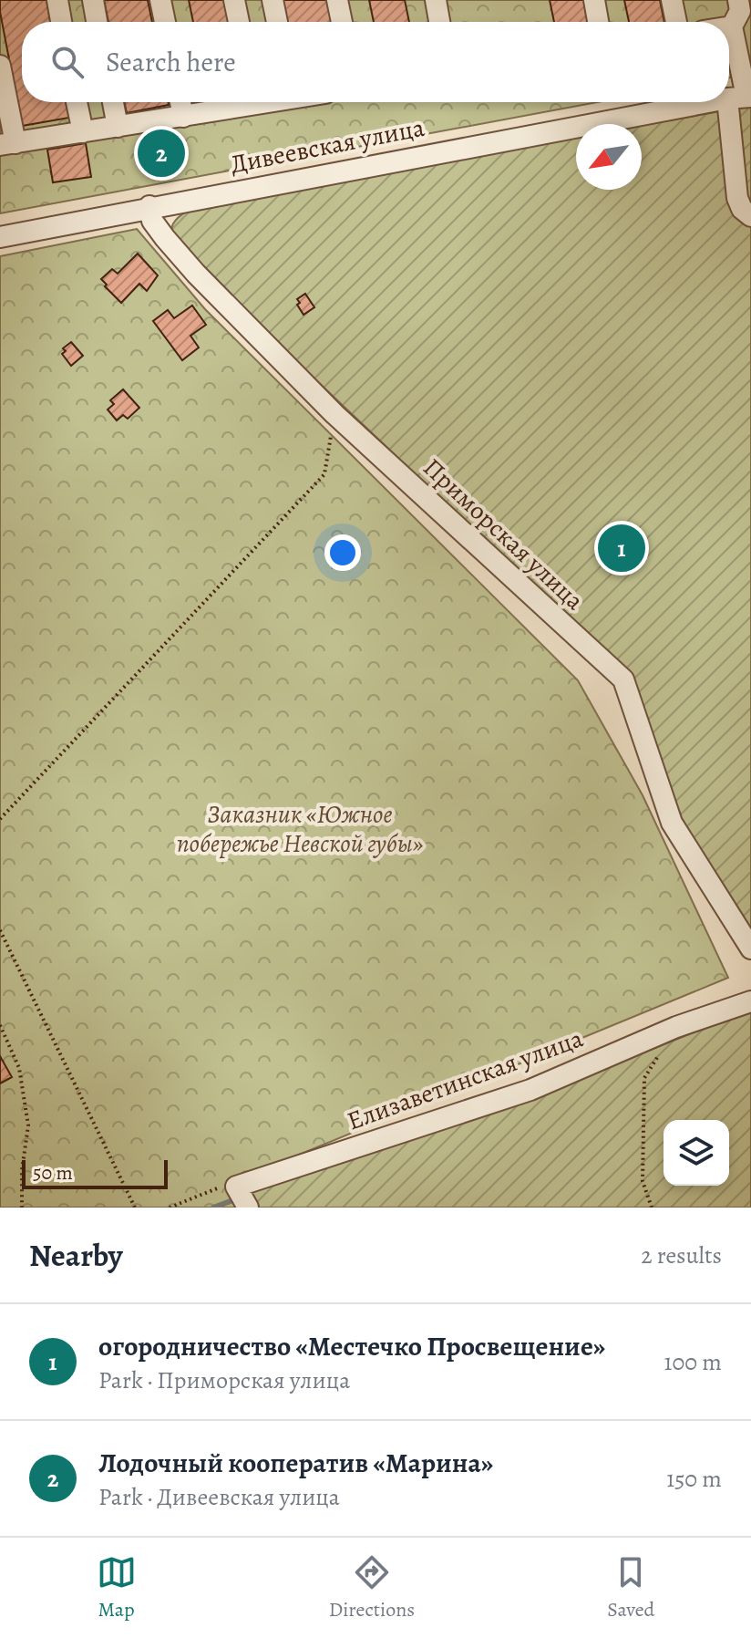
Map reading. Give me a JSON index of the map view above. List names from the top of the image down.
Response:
{
  "streets": {
    "street": ["Дивеевская улица", "Приморская улица", "Елизаветинская улица"]
  },
  "crossings": [
    ["Дивеевская улица", "Приморская улица"]
  ],
  "parks": ["Заказник «Южное побережье Невской губы»"],
  "scale_bar": "50 m",
  "north": "bottom left",
  "page": {
    "search": "Search here",
    "pins": ["2", "1"],
    "scale": "50 m",
    "heading": ["Nearby", "2 results"],
    "list": [
      {
        "mark": "1",
        "name": "огородничество «Местечко Просвещение»",
        "note": "Park · Приморская улица",
        "value": "100 m"
      },
      {
        "mark": "2",
        "name": "Лодочный кооператив «Марина»",
        "note": "Park · Дивеевская улица",
        "value": "150 m"
      }
    ],
    "nav": ["Map", "Directions", "Saved"]
  }
}
